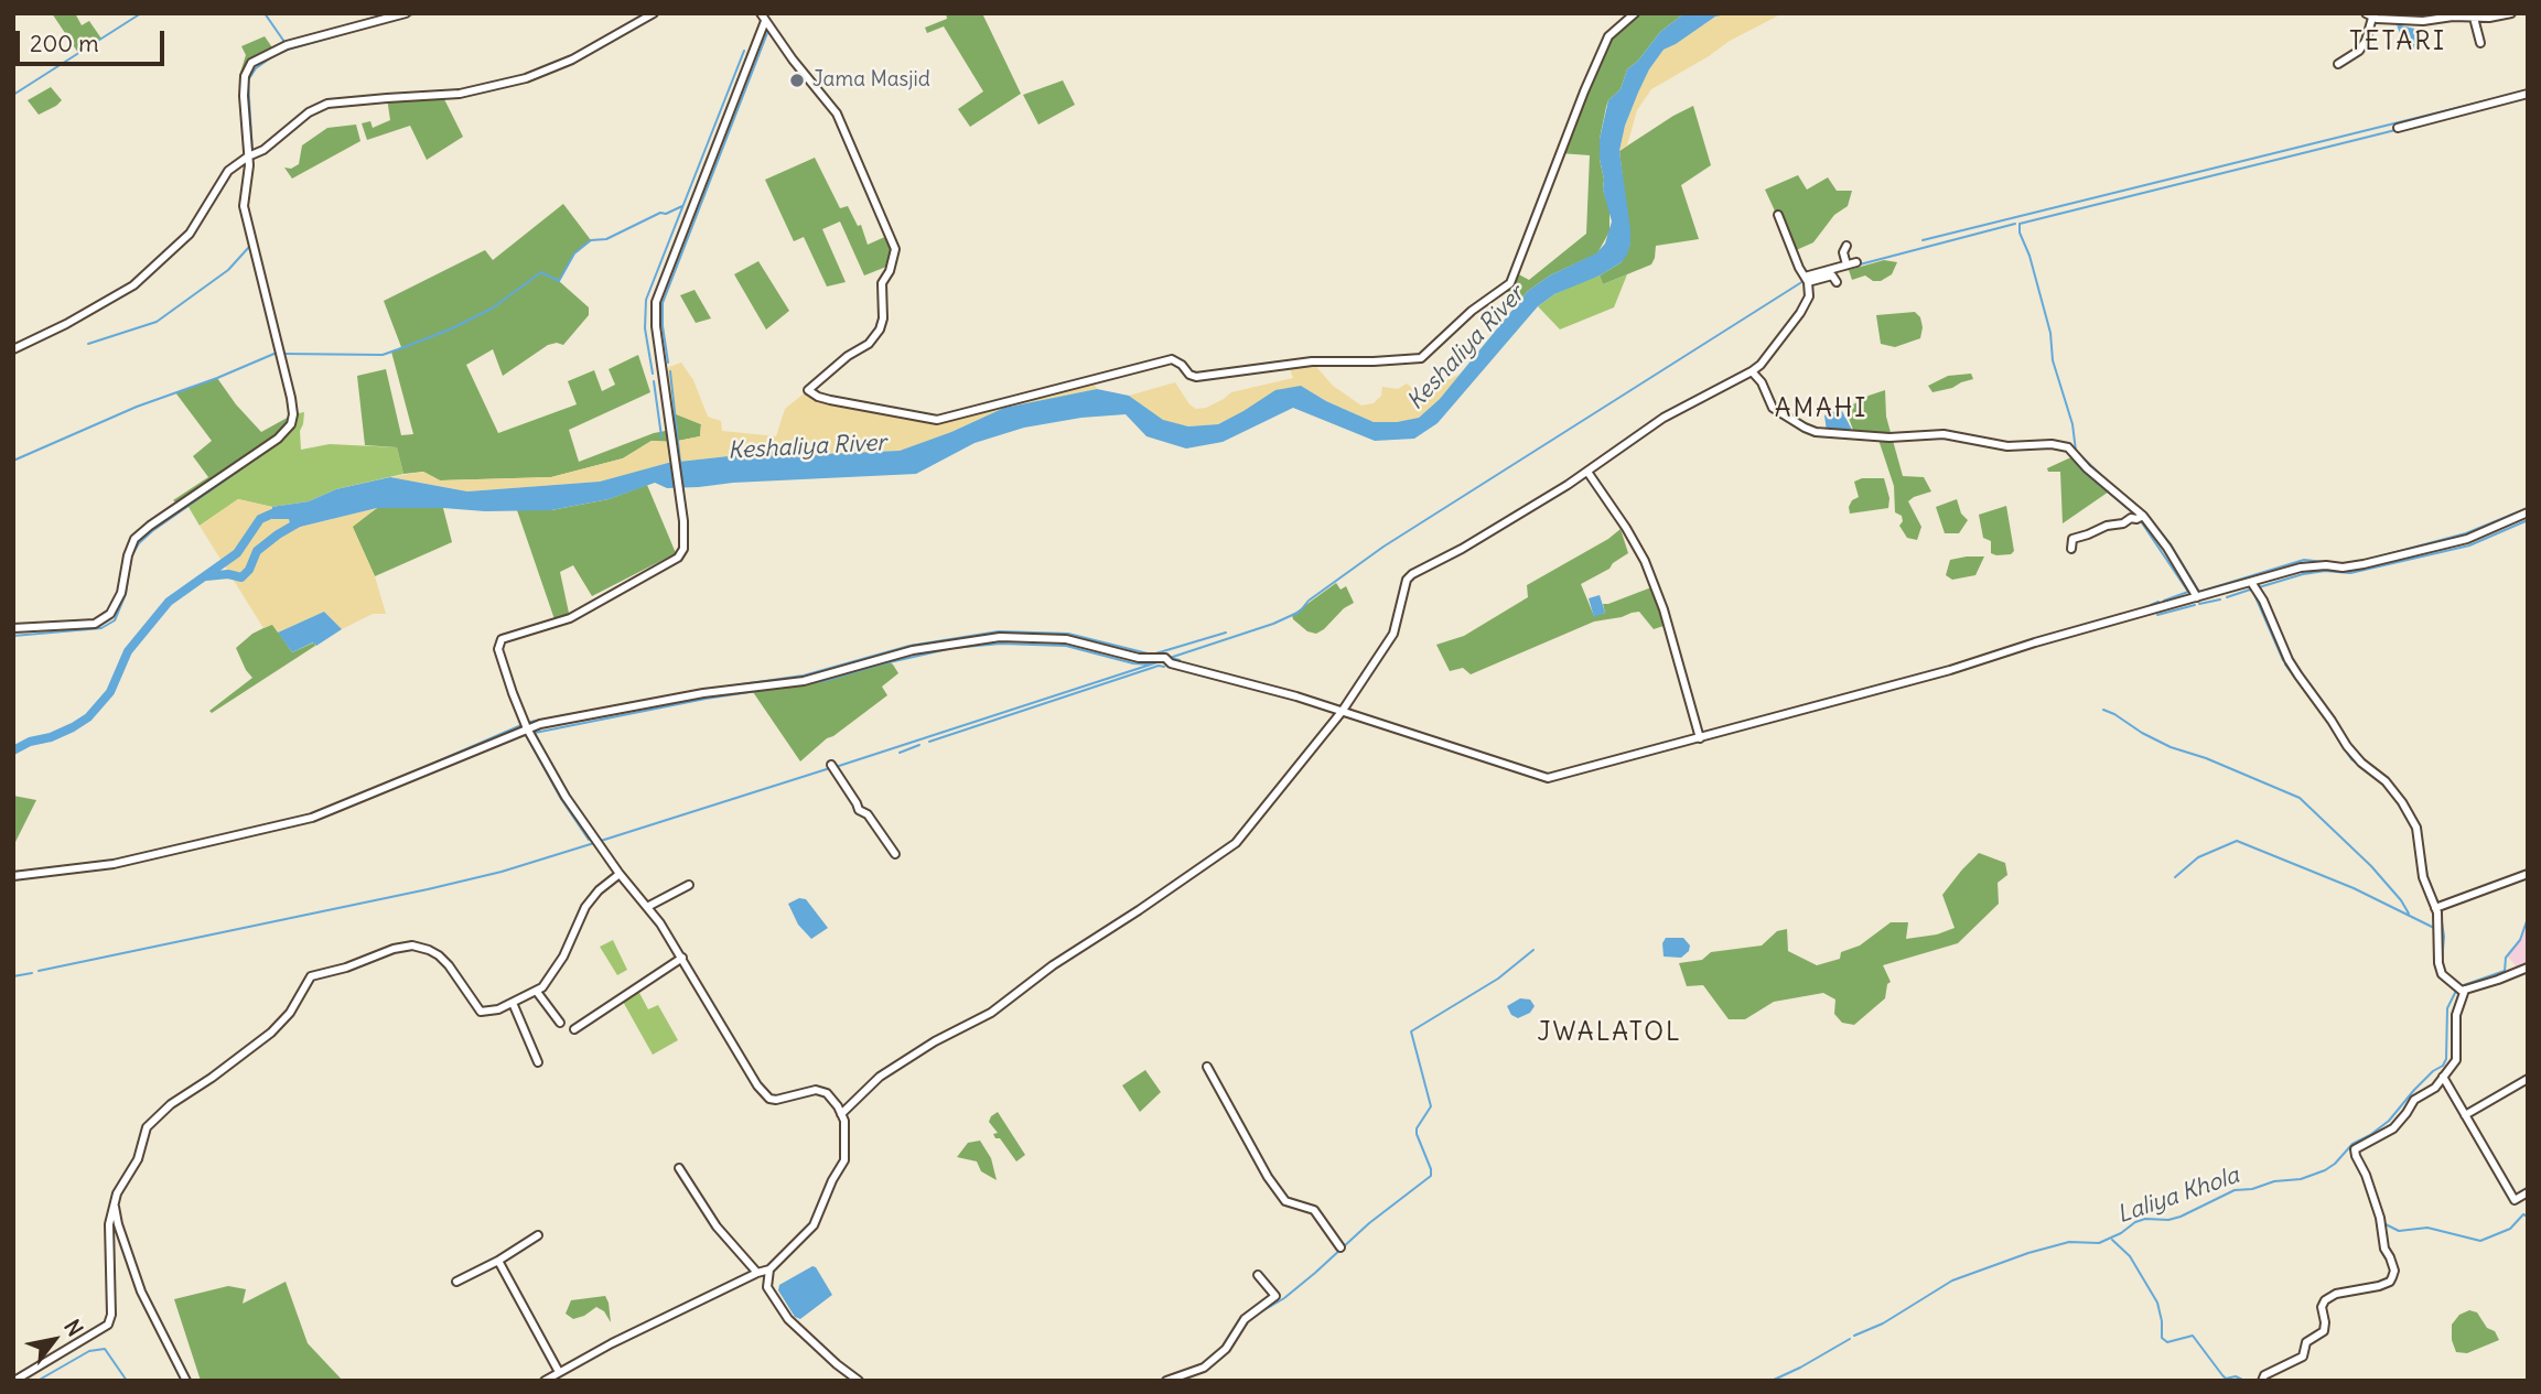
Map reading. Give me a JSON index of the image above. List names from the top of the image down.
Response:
{
  "districts": ["TETARI", "AMAHI", "JWALATOL"],
  "water": ["Keshaliya River", "Laliya Khola"],
  "places": ["Jama Masjid"],
  "scale_bar": "200 m",
  "north": "top right"
}
